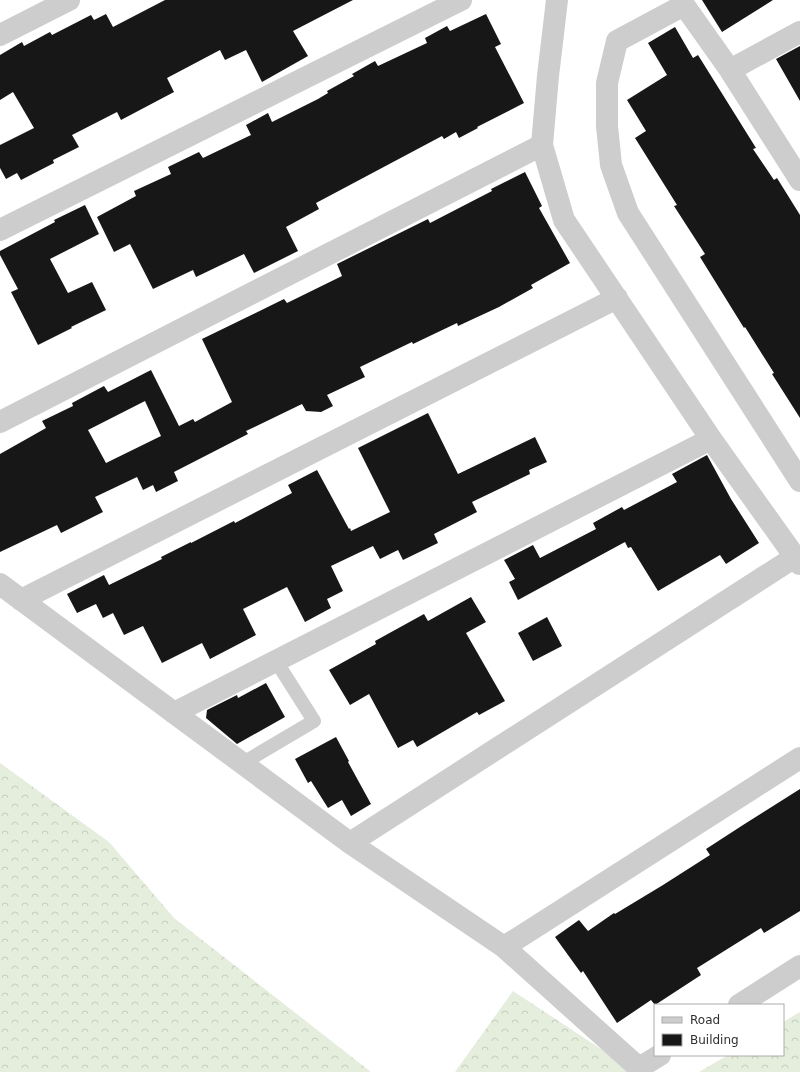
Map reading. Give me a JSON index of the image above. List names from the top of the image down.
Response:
{
  "legend": ["Road", "Building"]
}
